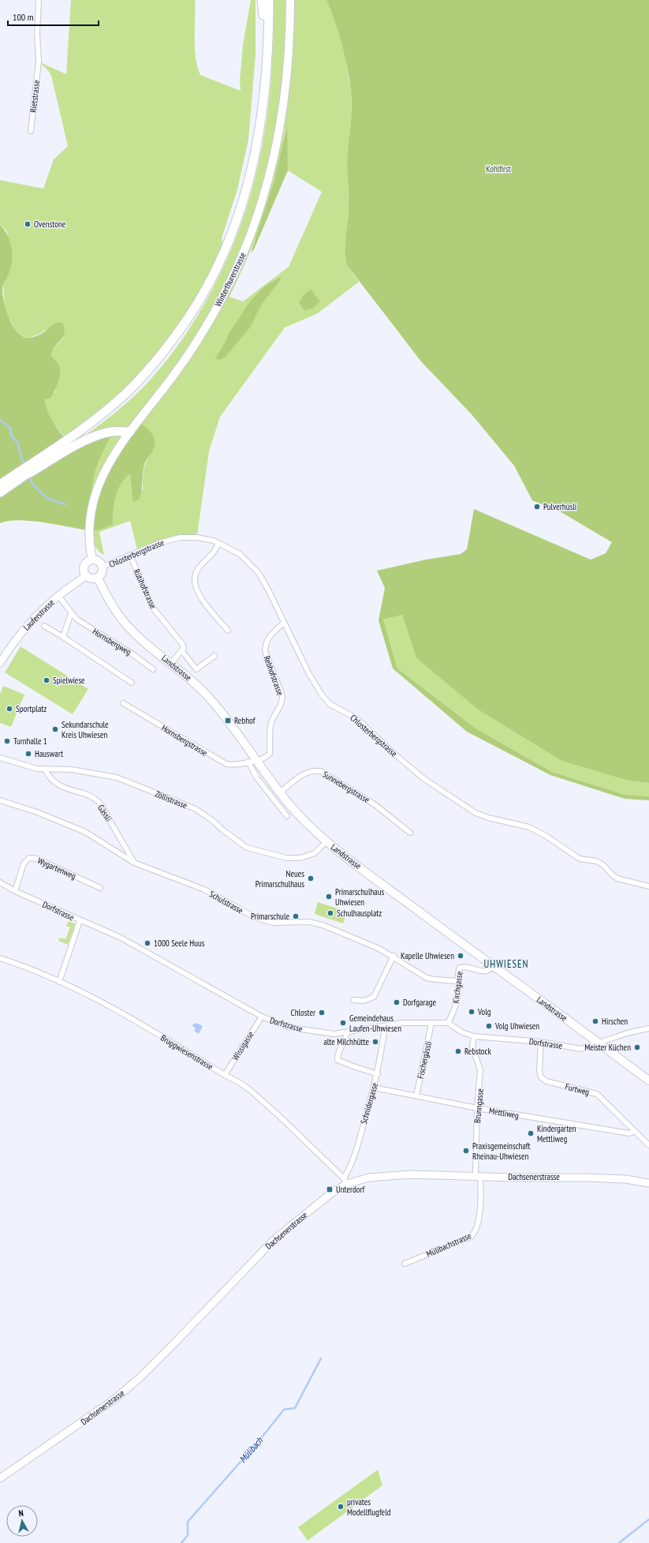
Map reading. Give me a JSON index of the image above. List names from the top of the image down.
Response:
{
  "streets": {
    "main road": ["Winterthurerstrasse", "Landstrasse"],
    "street": [
      "Rietstrasse",
      "Chlosterbergstrasse",
      "Rütihofstrasse",
      "Lauferstrasse",
      "Hornsbergweg",
      "Rebhofstrasse",
      "Hornsbergstrasse",
      "Sunnebergstrasse",
      "Zöllistrasse",
      "Gässli",
      "Wygartenweg",
      "Schulstrasse",
      "Dorfstrasse",
      "Kirchgasse",
      "Wissigasse",
      "Bruggwiesenstrasse",
      "Fischergässli",
      "Furtweg",
      "Schnidergasse",
      "Brunngasse",
      "Mettliweg",
      "Dachsenerstrasse",
      "Mülibachstrasse"
    ]
  },
  "crossings": [
    ["Winterthurerstrasse", "Chlosterbergstrasse"],
    ["Winterthurerstrasse", "Lauferstrasse"],
    ["Winterthurerstrasse", "Landstrasse"],
    ["Chlosterbergstrasse", "Rütihofstrasse"],
    ["Chlosterbergstrasse", "Lauferstrasse"],
    ["Chlosterbergstrasse", "Landstrasse"],
    ["Chlosterbergstrasse", "Rebhofstrasse"],
    ["Lauferstrasse", "Hornsbergweg"],
    ["Lauferstrasse", "Landstrasse"],
    ["Landstrasse", "Rebhofstrasse"],
    ["Landstrasse", "Hornsbergstrasse"],
    ["Landstrasse", "Sunnebergstrasse"],
    ["Landstrasse", "Zöllistrasse"],
    ["Landstrasse", "Dorfstrasse"],
    ["Landstrasse", "Kirchgasse"],
    ["Rebhofstrasse", "Hornsbergstrasse"],
    ["Zöllistrasse", "Gässli"],
    ["Gässli", "Schulstrasse"],
    ["Wygartenweg", "Dorfstrasse"],
    ["Schulstrasse", "Kirchgasse"],
    ["Dorfstrasse", "Kirchgasse"],
    ["Dorfstrasse", "Wissigasse"],
    ["Dorfstrasse", "Fischergässli"],
    ["Dorfstrasse", "Furtweg"],
    ["Dorfstrasse", "Schnidergasse"],
    ["Dorfstrasse", "Brunngasse"],
    ["Wissigasse", "Bruggwiesenstrasse"],
    ["Bruggwiesenstrasse", "Schnidergasse"],
    ["Bruggwiesenstrasse", "Dachsenerstrasse"],
    ["Fischergässli", "Mettliweg"],
    ["Furtweg", "Mettliweg"],
    ["Schnidergasse", "Mettliweg"],
    ["Schnidergasse", "Dachsenerstrasse"],
    ["Brunngasse", "Mettliweg"],
    ["Brunngasse", "Dachsenerstrasse"],
    ["Brunngasse", "Mülibachstrasse"],
    ["Dachsenerstrasse", "Mülibachstrasse"]
  ],
  "districts": ["UHWIESEN"],
  "water": ["Mülibach"],
  "parks": ["Kohlfirst"],
  "places": {
    "other": [
      "Ovenstone",
      "Pulverhüsli",
      "Spielwiese",
      "Sportplatz",
      "Sekundarschule Kreis Uhwiesen",
      "Turnhalle 1",
      "Hauswart",
      "Neues Primarschulhaus",
      "Primarschulhaus Uhwiesen",
      "Schulhausplatz",
      "Primarschule",
      "1000 Seele Huus",
      "Kapelle Uhwiesen",
      "Dorfgarage",
      "Volg",
      "Chloster",
      "Hirschen",
      "Gemeindehaus Laufen-Uhwiesen",
      "Volg Uhwiesen",
      "alte Milchhütte",
      "Meister Küchen",
      "Rebstock",
      "Kindergarten Mettliweg",
      "Praxisgemeinschaft Rheinau-Uhwiesen",
      "privates Modellflugfeld"
    ],
    "transit": ["Rebhof", "Unterdorf"]
  },
  "scale_bar": "100 m",
  "north": "top"
}
